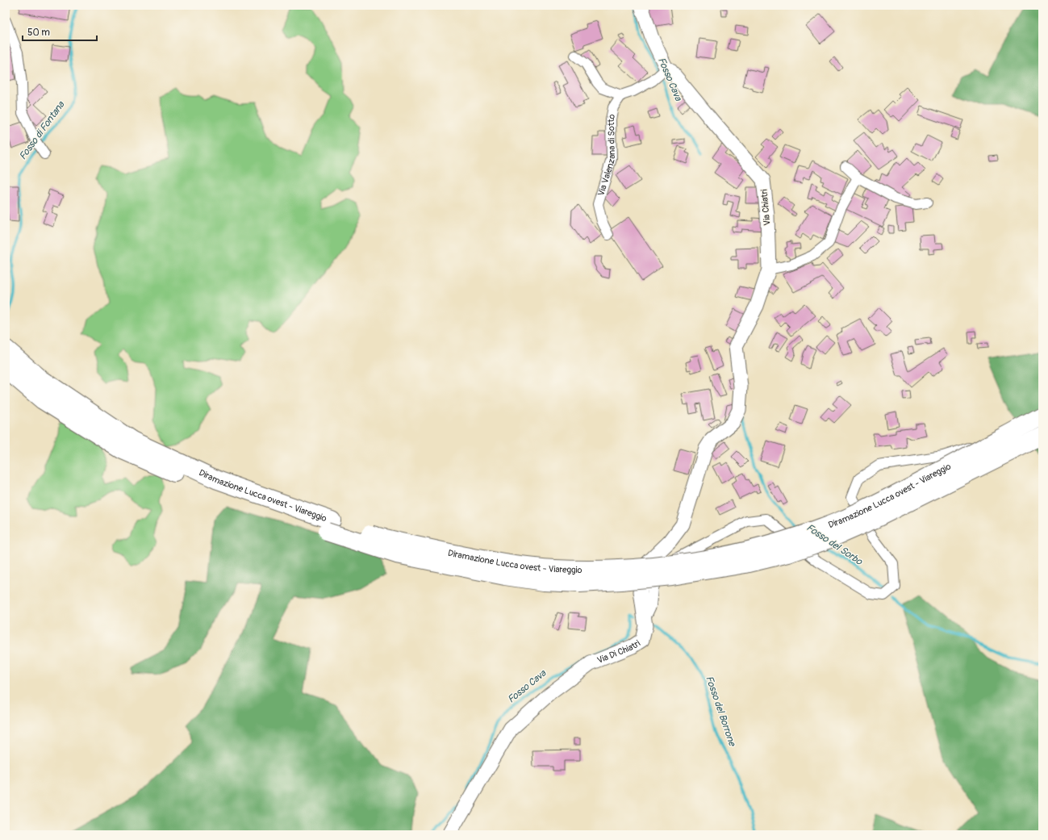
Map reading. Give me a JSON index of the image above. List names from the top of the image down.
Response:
{
  "streets": {
    "highway": ["Diramazione Lucca ovest - Viareggio"],
    "street": ["Via Valenzana di Sotto", "Via Chiatri", "Via Di Chiatri"]
  },
  "crossings": [
    ["Via Chiatri", "Via Di Chiatri"]
  ],
  "water": [
    "Fosso Cava",
    "Fosso di Fontana",
    "Fosso del Sorbo",
    "Fosso del Borrone"
  ],
  "scale_bar": "50 m"
}
